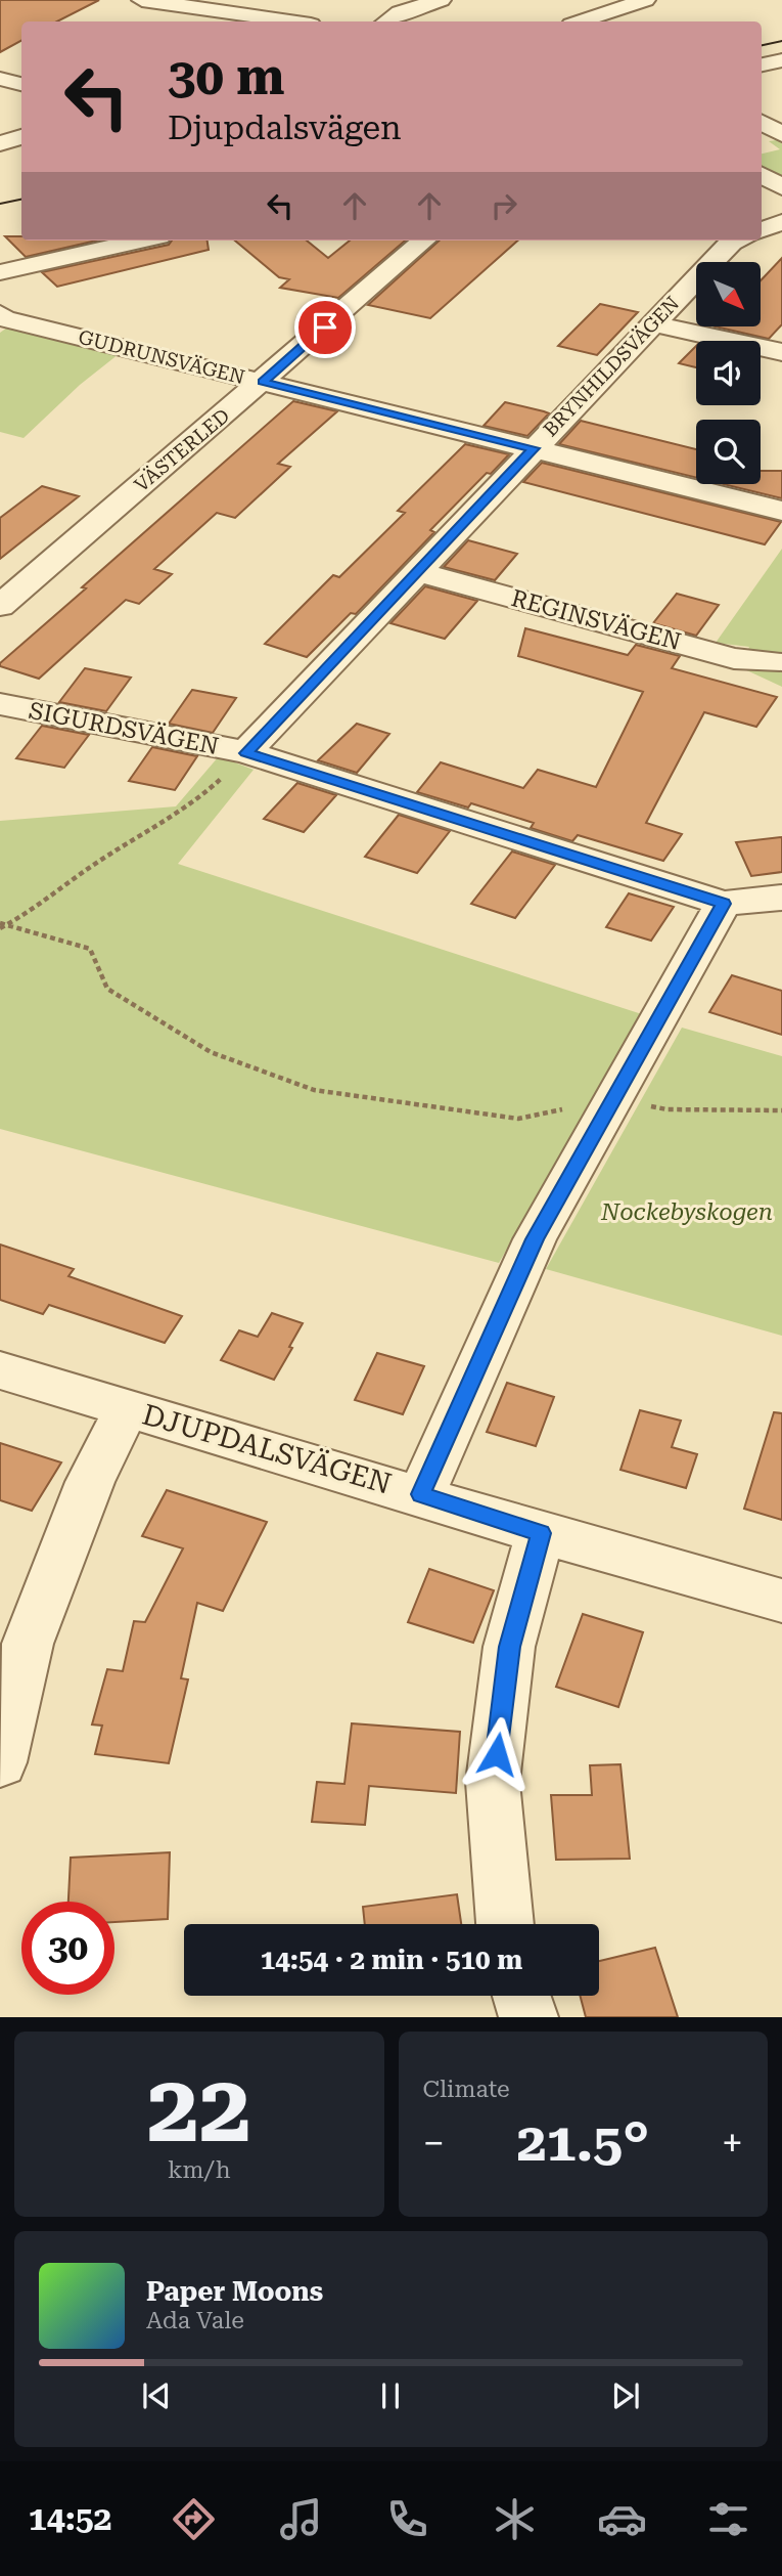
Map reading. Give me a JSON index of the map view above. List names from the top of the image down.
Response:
{
  "streets": {
    "street": [
      "GUDRUNSVÄGEN",
      "BRYNHILDSVÄGEN",
      "VÄSTERLED",
      "REGINSVÄGEN",
      "SIGURDSVÄGEN",
      "DJUPDALSVÄGEN"
    ]
  },
  "crossings": [
    ["GUDRUNSVÄGEN", "BRYNHILDSVÄGEN"],
    ["GUDRUNSVÄGEN", "VÄSTERLED"],
    ["BRYNHILDSVÄGEN", "REGINSVÄGEN"],
    ["BRYNHILDSVÄGEN", "SIGURDSVÄGEN"]
  ],
  "parks": ["Nockebyskogen"],
  "north": "bottom right",
  "page": {
    "turn": ["30 m", "Djupdalsvägen"],
    "limit": "30",
    "trip": "14:54 · 2 min · 510 m",
    "tile": [
      ["22", "km/h"],
      "Climate"
    ],
    "heat": ["−", "21.5°", "+"],
    "song": ["Paper Moons", "Ada Vale"],
    "tabs": "14:52"
  }
}
